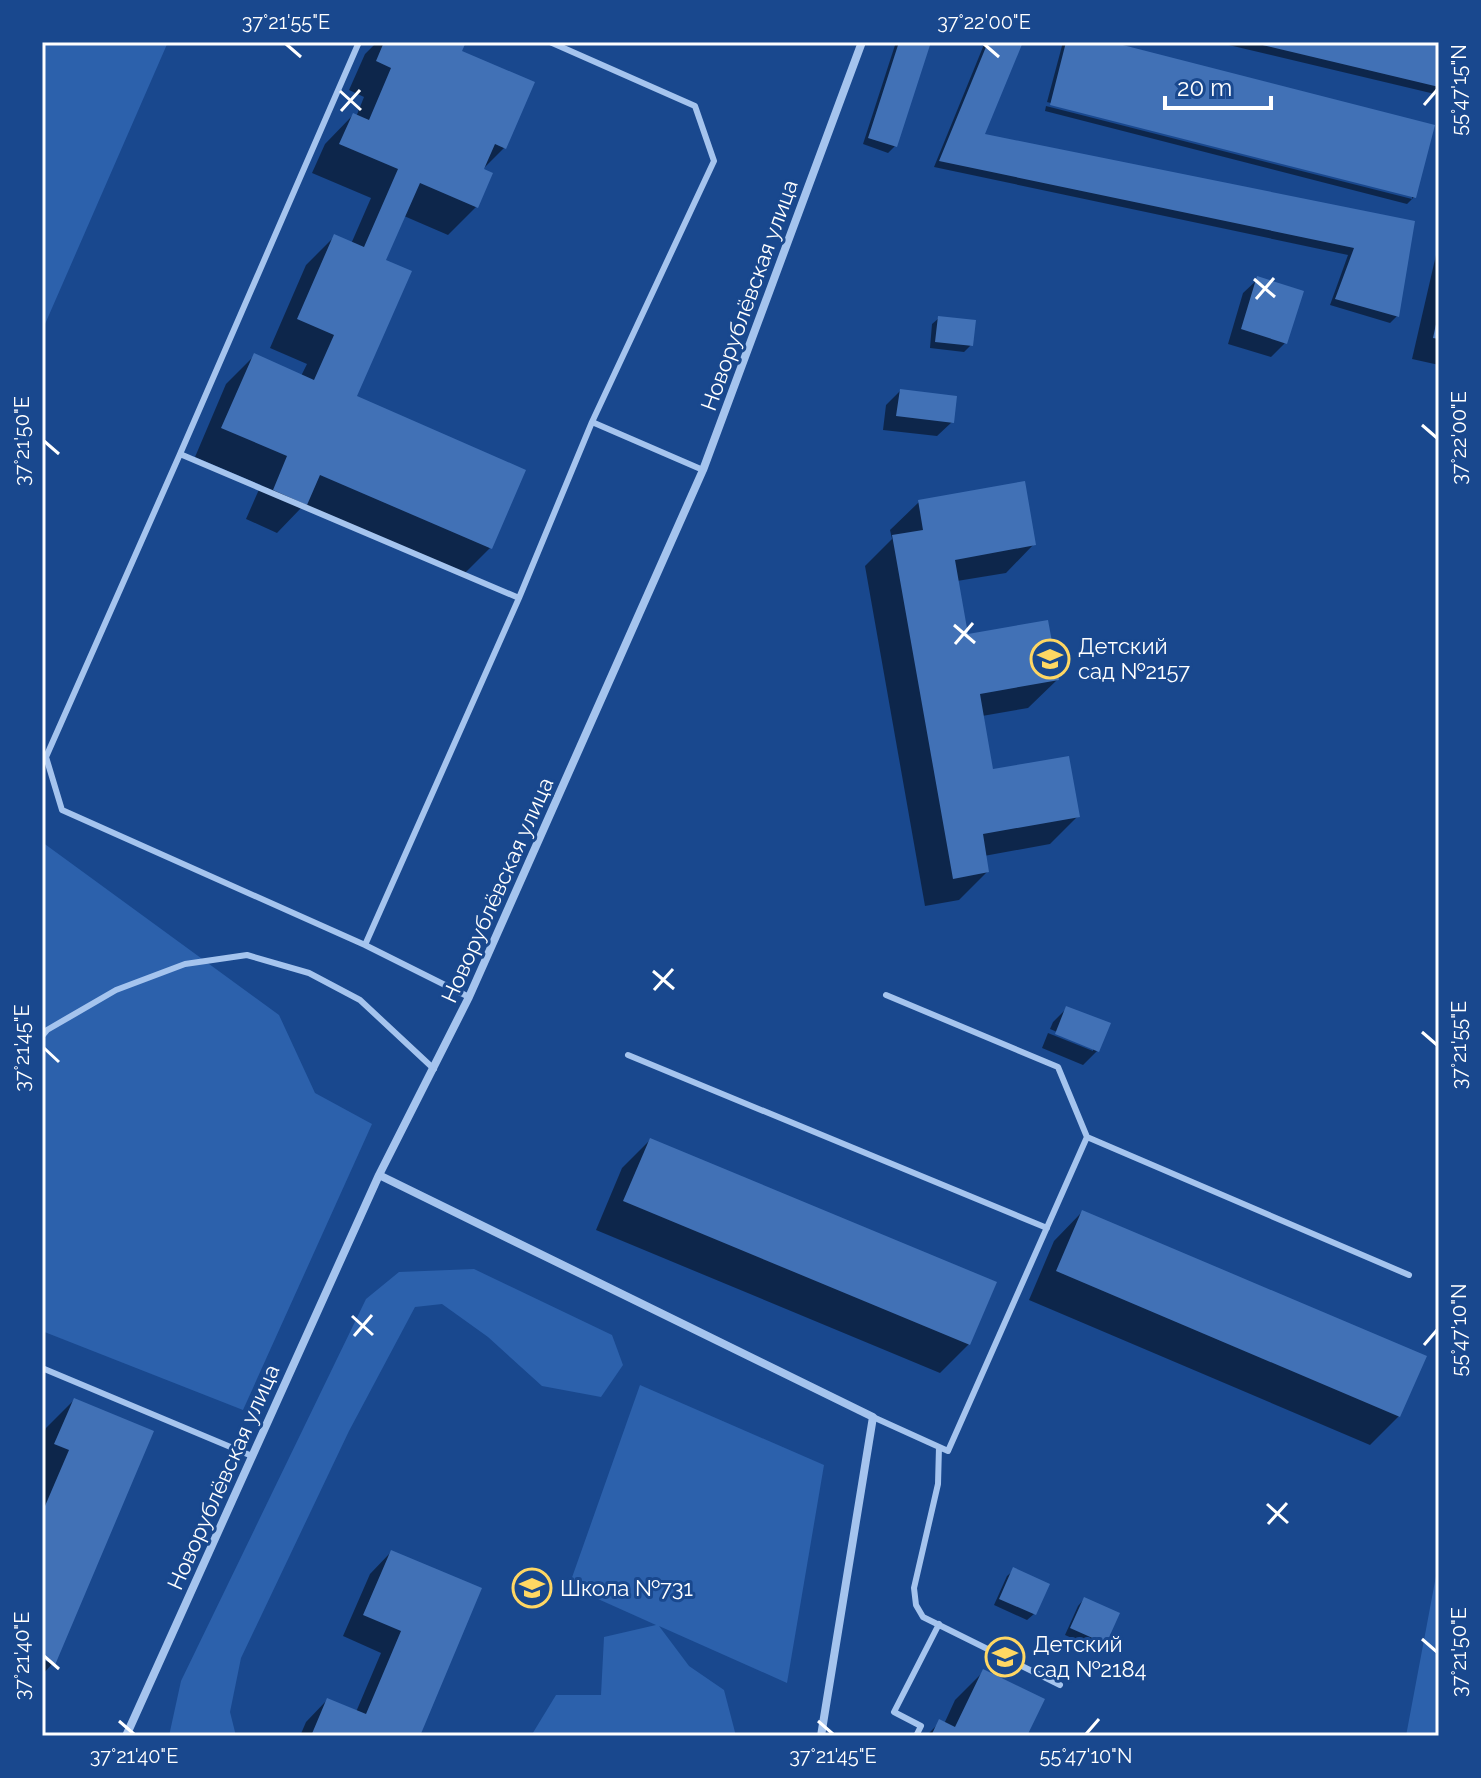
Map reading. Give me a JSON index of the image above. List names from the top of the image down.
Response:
{
  "streets": {
    "street": ["Новорублёвская улица"]
  },
  "places": {
    "school or university": ["Детский сад №2157", "Школа №731", "Детский сад №2184"]
  },
  "scale_bar": "20 m",
  "coordinates": [
    "37°21'55\"E",
    "37°22'00\"E",
    "55°47'15\"N",
    "37°21'50\"E",
    "37°21'45\"E",
    "55°47'10\"N",
    "37°21'40\"E"
  ]
}
